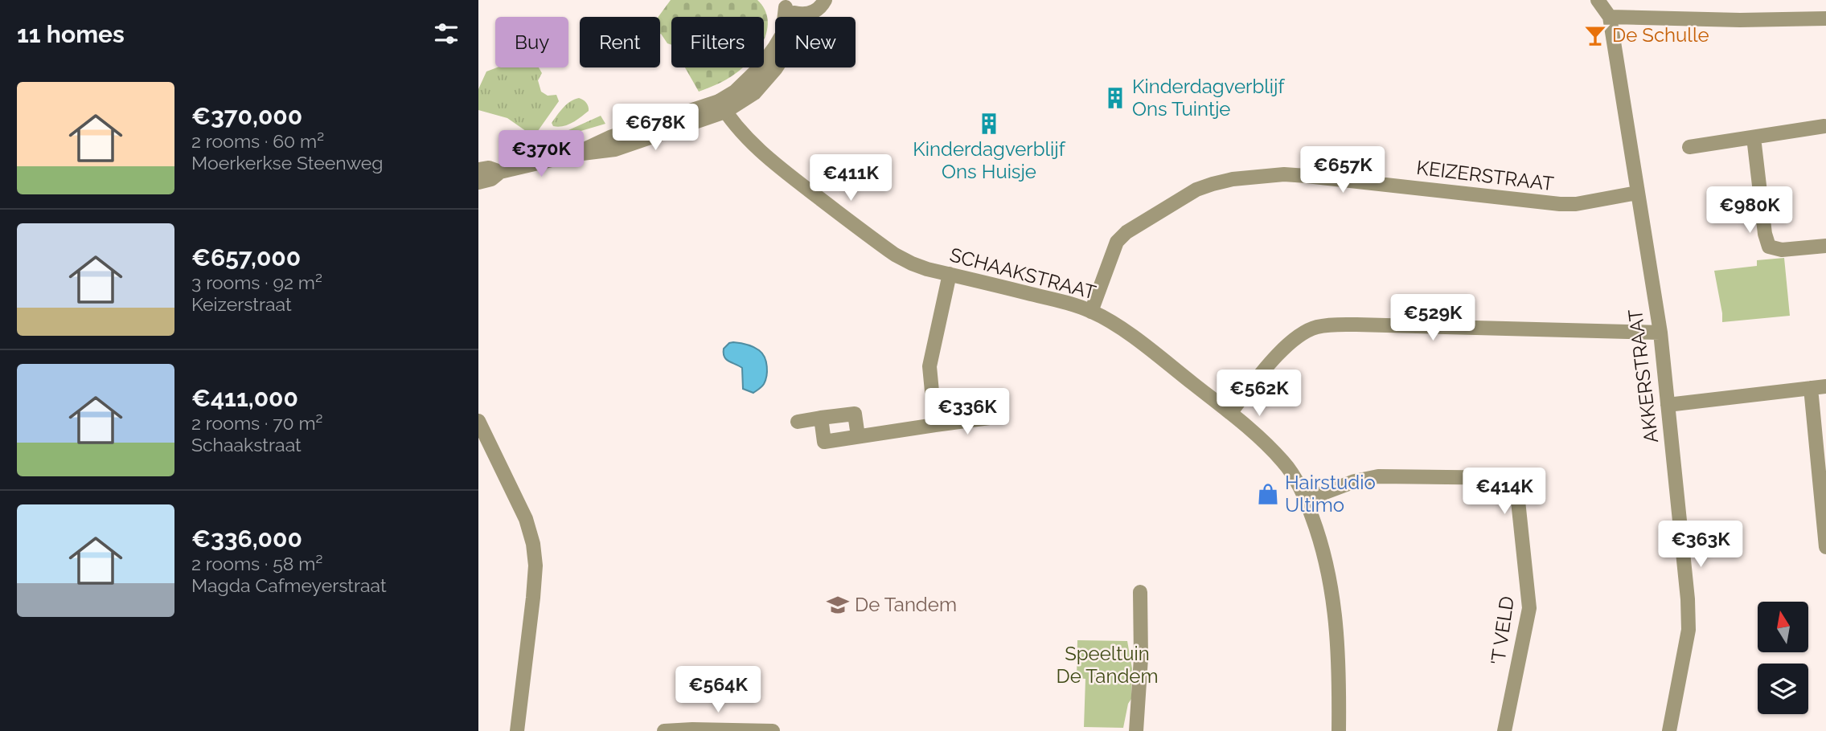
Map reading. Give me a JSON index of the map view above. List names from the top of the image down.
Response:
{
  "streets": {
    "street": [
      "KEIZERSTRAAT",
      "SCHAAKSTRAAT",
      "AKKERSTRAAT",
      "'T VELD"
    ]
  },
  "crossings": [
    ["KEIZERSTRAAT", "SCHAAKSTRAAT"],
    ["KEIZERSTRAAT", "AKKERSTRAAT"],
    ["SCHAAKSTRAAT", "'T VELD"]
  ],
  "parks": ["Speeltuin De Tandem"],
  "places": {
    "bar": ["De Schulle"],
    "building": ["Kinderdagverblijf Ons Tuintje", "Kinderdagverblijf Ons Huisje"],
    "shop": ["Hairstudio Ultimo"],
    "school or university": ["De Tandem"]
  },
  "north": "top",
  "page": {
    "heading": "11 homes",
    "chip": [
      "Buy",
      "Rent",
      "Filters",
      "New"
    ],
    "list": [
      {
        "name": "€370,000",
        "note": "2 rooms · 60 m² · Moerkerkse Steenweg"
      },
      {
        "name": "€657,000",
        "note": "3 rooms · 92 m² · Keizerstraat"
      },
      {
        "name": "€411,000",
        "note": "2 rooms · 70 m² · Schaakstraat"
      },
      {
        "name": "€336,000",
        "note": "2 rooms · 58 m² · Magda Cafmeyerstraat"
      }
    ],
    "price": [
      "€678K",
      "€370K",
      "€657K",
      "€411K",
      "€980K",
      "€529K",
      "€562K",
      "€336K",
      "€414K",
      "€363K",
      "€564K"
    ]
  }
}
